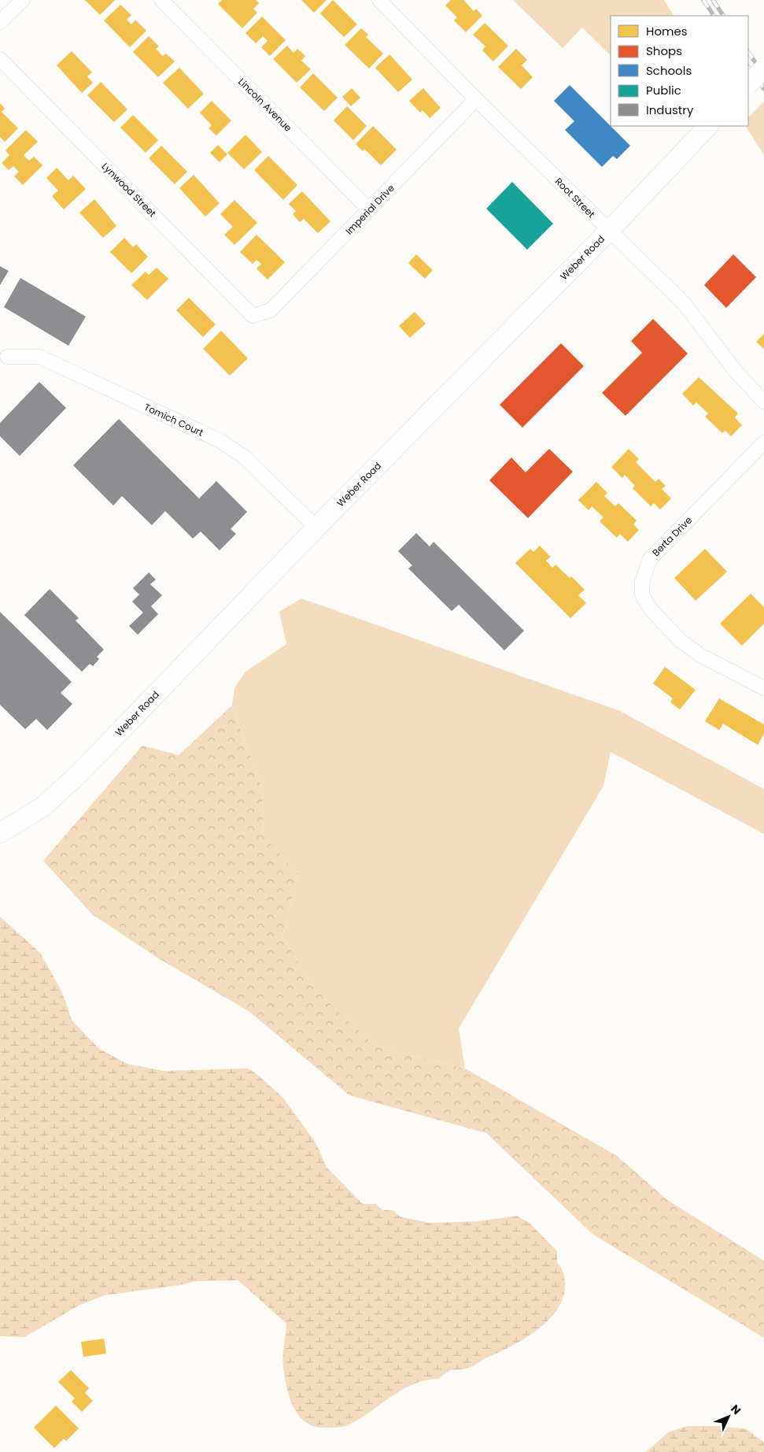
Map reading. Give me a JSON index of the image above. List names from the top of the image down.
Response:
{
  "streets": {
    "main road": ["Weber Road"],
    "street": [
      "Lincoln Avenue",
      "Lynwood Street",
      "Root Street",
      "Imperial Drive",
      "Tomich Court",
      "Berta Drive"
    ]
  },
  "crossings": [
    ["Lincoln Avenue", "Imperial Drive"],
    ["Lynwood Street", "Imperial Drive"],
    ["Root Street", "Imperial Drive"],
    ["Root Street", "Weber Road"],
    ["Weber Road", "Tomich Court"]
  ],
  "legend": [
    "Homes",
    "Shops",
    "Schools",
    "Public",
    "Industry"
  ],
  "north": "top right"
}
